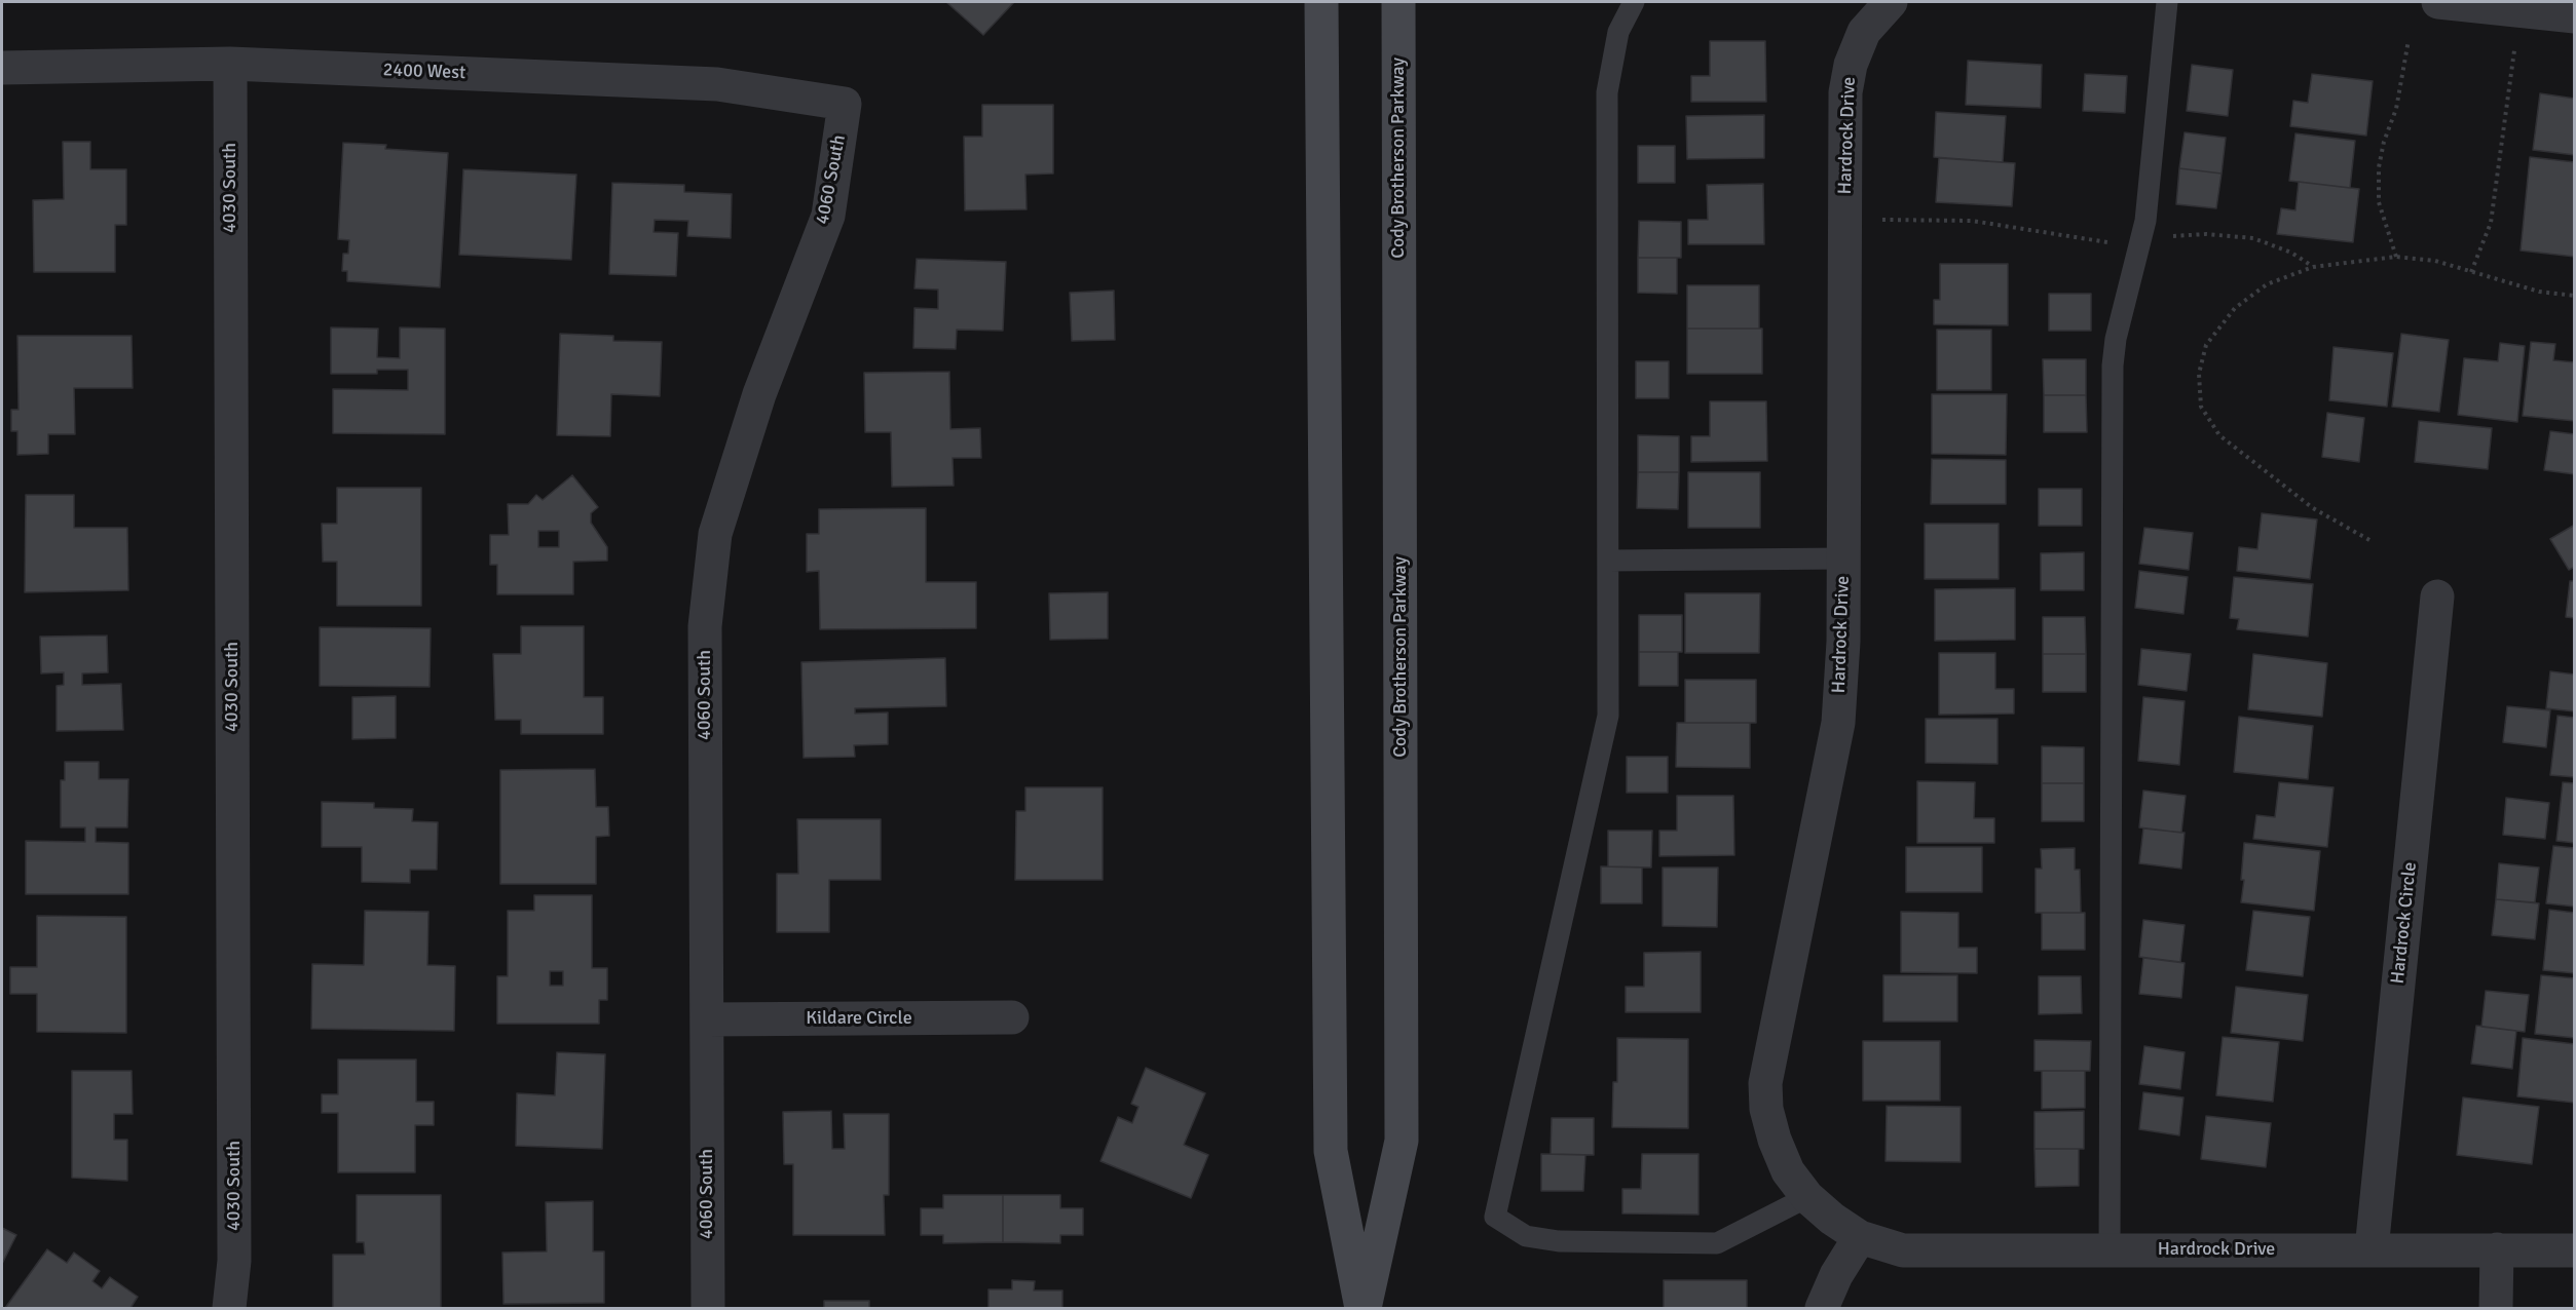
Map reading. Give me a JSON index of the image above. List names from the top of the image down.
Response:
{
  "streets": {
    "main road": ["Cody Brotherson Parkway"],
    "street": [
      "2400 West",
      "Hardrock Drive",
      "4060 South",
      "4030 South",
      "Hardrock Circle",
      "Kildare Circle"
    ]
  },
  "crossings": [
    ["2400 West", "4060 South"],
    ["2400 West", "4030 South"],
    ["Hardrock Drive", "Hardrock Circle"],
    ["4060 South", "Kildare Circle"]
  ]
}
